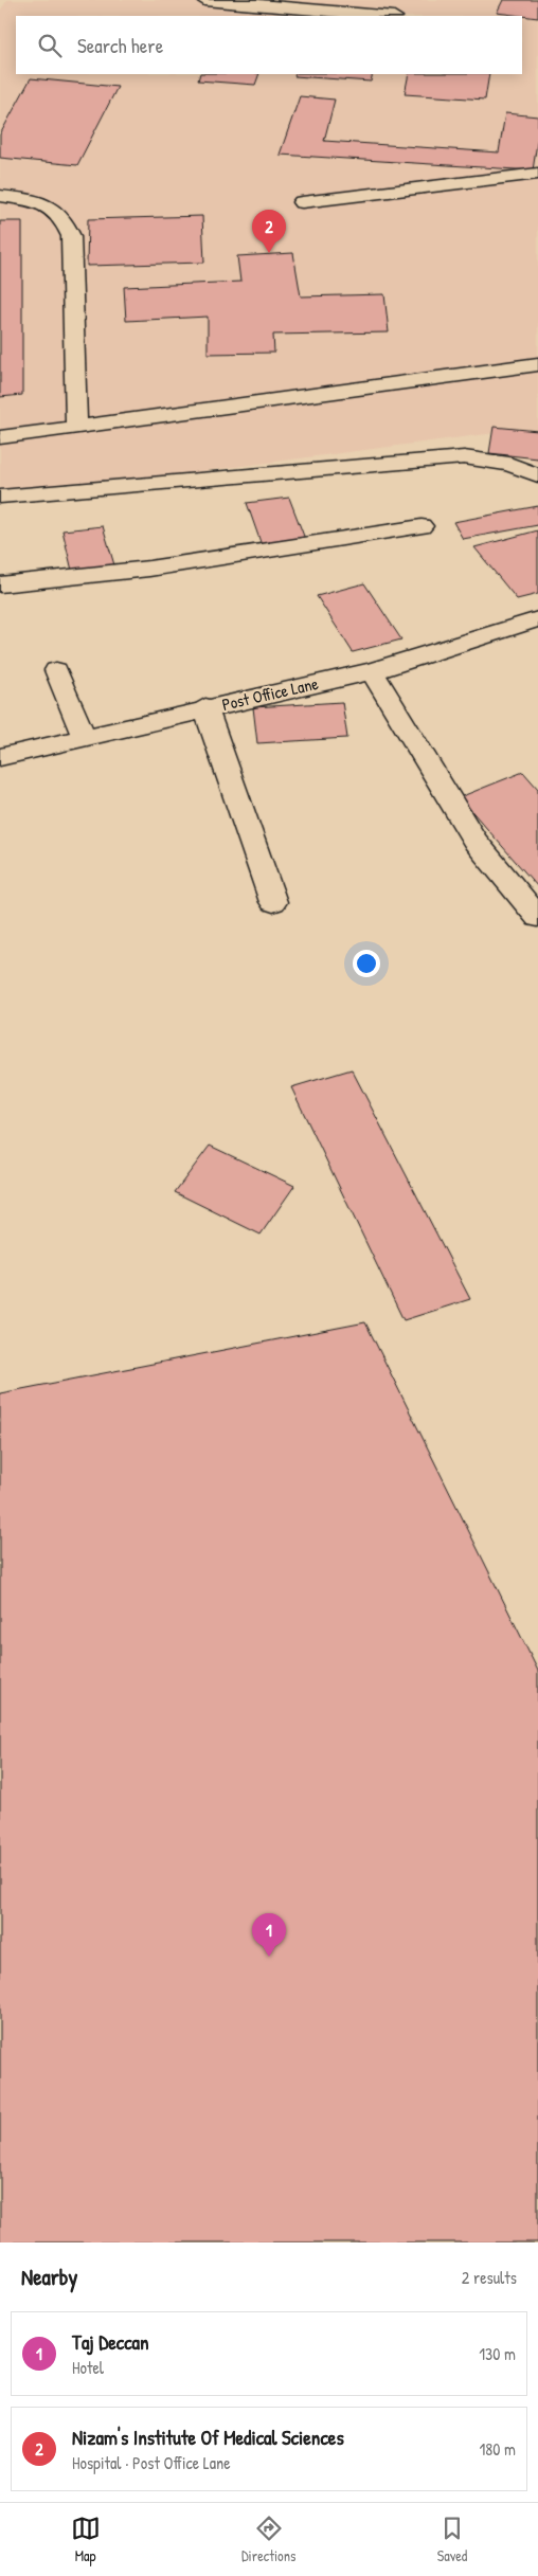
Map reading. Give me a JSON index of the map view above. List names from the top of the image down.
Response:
{
  "streets": {
    "street": ["Post Office Lane"]
  },
  "page": {
    "search": "Search here",
    "pins": ["2", "1"],
    "heading": ["Nearby", "2 results"],
    "list": [
      {
        "mark": "1",
        "name": "Taj Deccan",
        "note": "Hotel",
        "value": "130 m"
      },
      {
        "mark": "2",
        "name": "Nizam's Institute Of Medical Sciences",
        "note": "Hospital · Post Office Lane",
        "value": "180 m"
      }
    ],
    "nav": ["Map", "Directions", "Saved"]
  }
}
